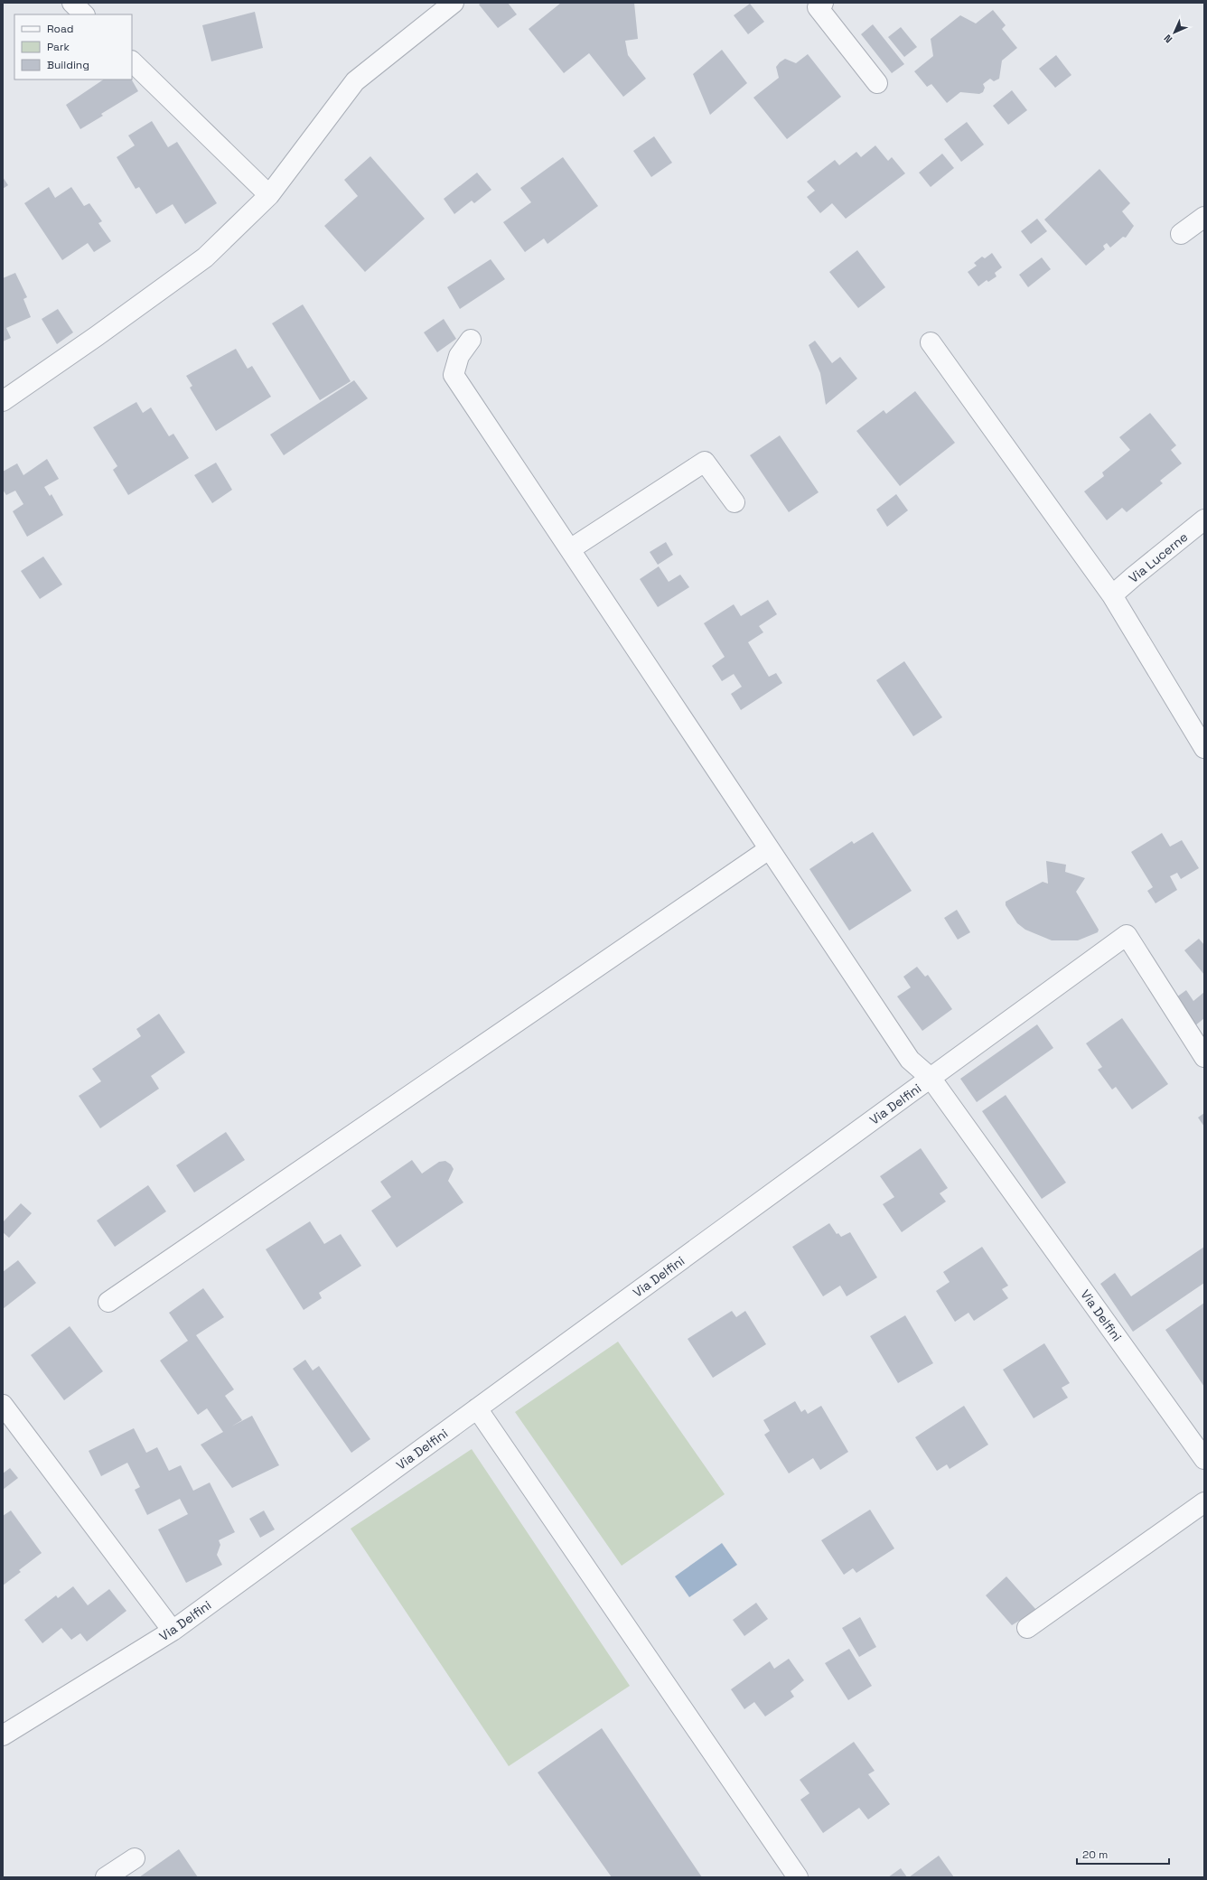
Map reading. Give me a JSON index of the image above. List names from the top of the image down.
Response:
{
  "streets": {
    "street": ["Via Lucerne", "Via Delfini"]
  },
  "legend": ["Road", "Park", "Building"],
  "scale_bar": "20 m",
  "north": "bottom left"
}
